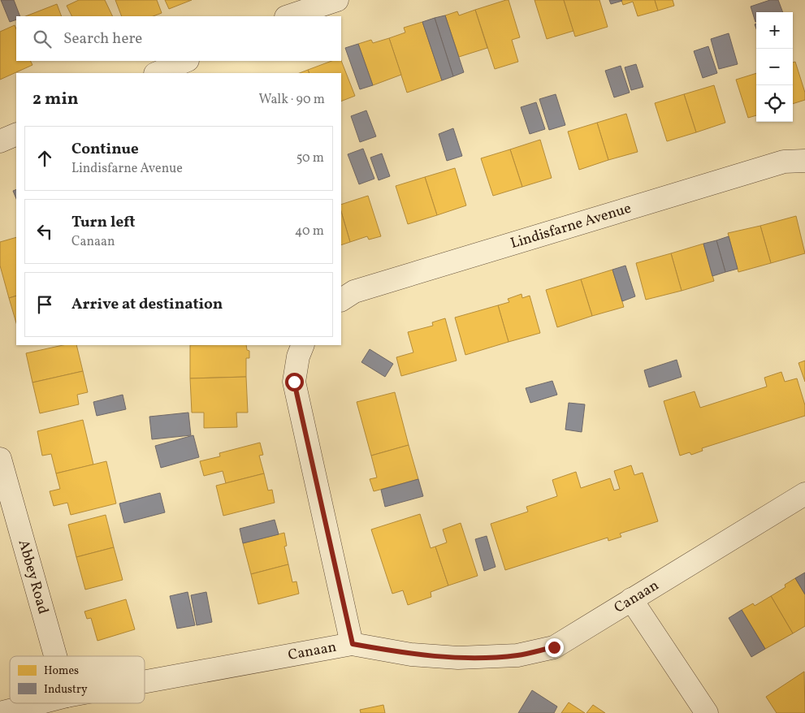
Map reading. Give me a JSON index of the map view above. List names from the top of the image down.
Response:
{
  "streets": {
    "street": ["Lindisfarne Avenue", "Abbey Road", "Canaan"]
  },
  "legend": ["Homes", "Industry"],
  "page": {
    "map_buttons": ["+", "−"],
    "search": "Search here",
    "heading": ["2 min", "Walk · 90 m"],
    "list": [
      ["Continue", "Lindisfarne Avenue", "50 m"],
      ["Turn left", "Canaan", "40 m"],
      "Arrive at destination"
    ]
  }
}
